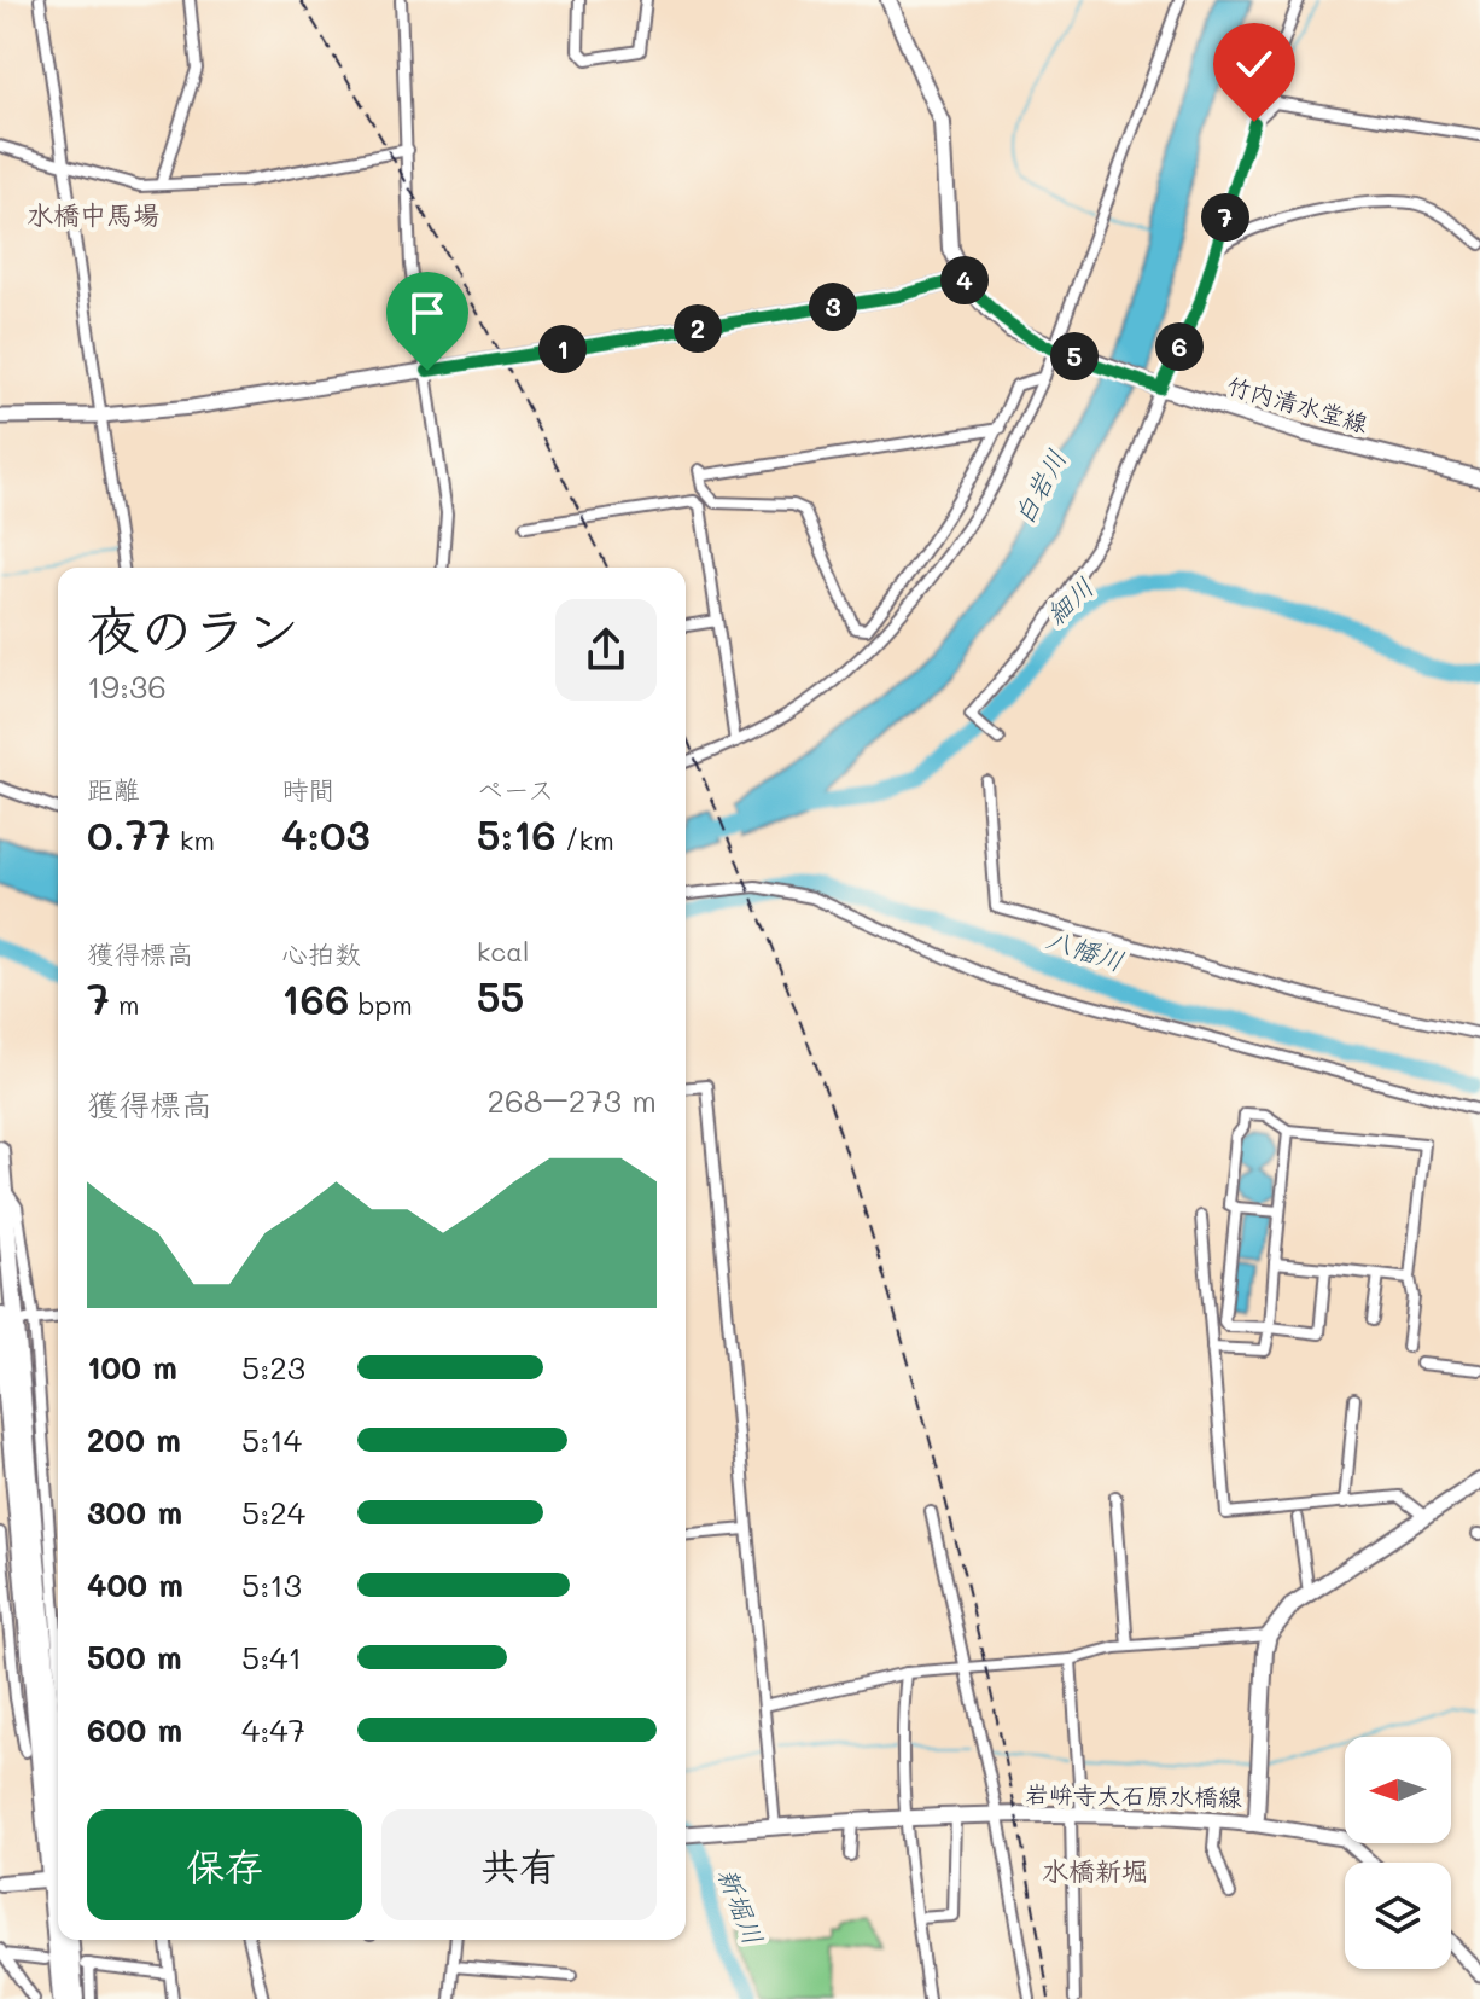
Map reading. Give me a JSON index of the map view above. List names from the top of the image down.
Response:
{
  "streets": {
    "main road": ["竹内清水堂線", "岩峅寺大石原水橋線"]
  },
  "districts": ["水橋中馬場", "水橋新堀"],
  "water": [
    "白岩川",
    "細川",
    "八幡川",
    "新堀川"
  ],
  "north": "left",
  "page": {
    "pins": [
      "7",
      "4",
      "3",
      "2",
      "6",
      "1",
      "5"
    ],
    "heading": ["夜のラン", "19:36"],
    "stats": [
      ["距離", "0.77 km"],
      ["時間", "4:03"],
      ["ペース", "5:16 /km"],
      ["獲得標高", "7 m"],
      ["心拍数", "166 bpm"],
      ["kcal", "55"]
    ],
    "chart": ["獲得標高", "268–273 m"],
    "list": [
      {
        "name": "100 m",
        "note": "5:23"
      },
      {
        "name": "200 m",
        "note": "5:14"
      },
      {
        "name": "300 m",
        "note": "5:24"
      },
      {
        "name": "400 m",
        "note": "5:13"
      },
      {
        "name": "500 m",
        "note": "5:41"
      },
      {
        "name": "600 m",
        "note": "4:47"
      }
    ],
    "buttons": ["保存", "共有"]
  }
}
